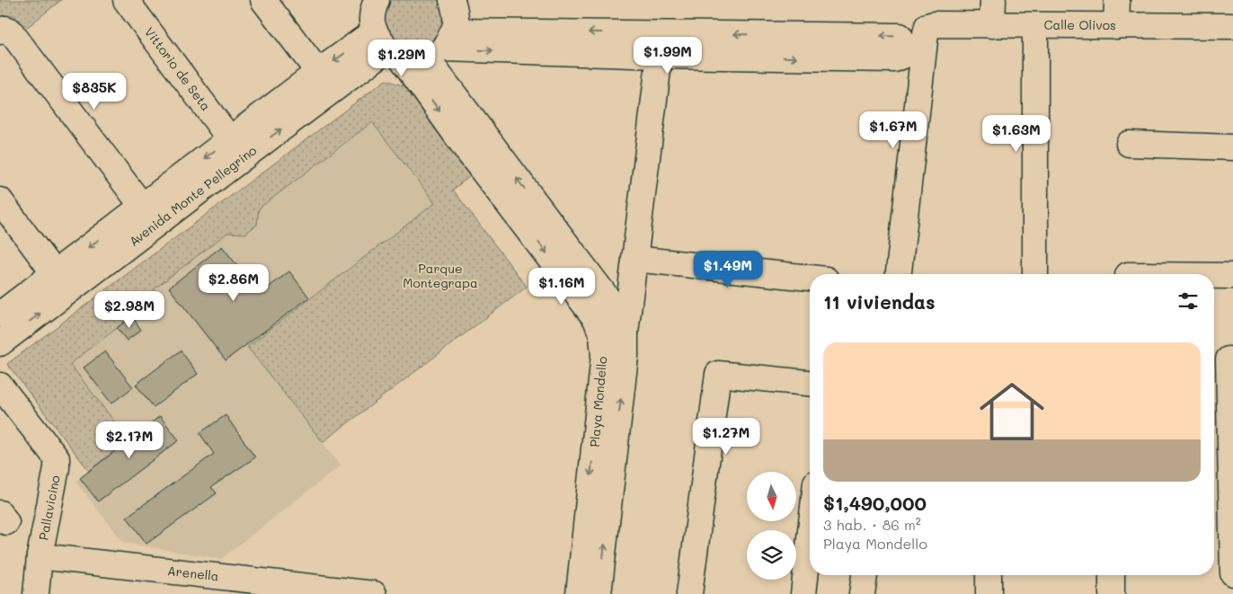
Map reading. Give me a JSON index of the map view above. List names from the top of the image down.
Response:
{
  "streets": {
    "street": [
      "Calle Olivos",
      "Vittorio de Seta",
      "Avenida Monte Pellegrino",
      "Playa Mondello",
      "Pallavicino",
      "Arenella"
    ]
  },
  "crossings": [
    ["Vittorio de Seta", "Avenida Monte Pellegrino"],
    ["Avenida Monte Pellegrino", "Playa Mondello"],
    ["Pallavicino", "Arenella"]
  ],
  "parks": ["Parque Montegrapa"],
  "north": "bottom",
  "page": {
    "price": [
      "$1.99M",
      "$1.29M",
      "$835K",
      "$1.67M",
      "$1.63M",
      "$1.49M",
      "$2.86M",
      "$1.16M",
      "$2.98M",
      "$1.27M",
      "$2.17M"
    ],
    "heading": "11 viviendas",
    "list": [
      {
        "name": "$1,490,000",
        "note": "3 hab. · 86 m² · Playa Mondello"
      }
    ]
  }
}
